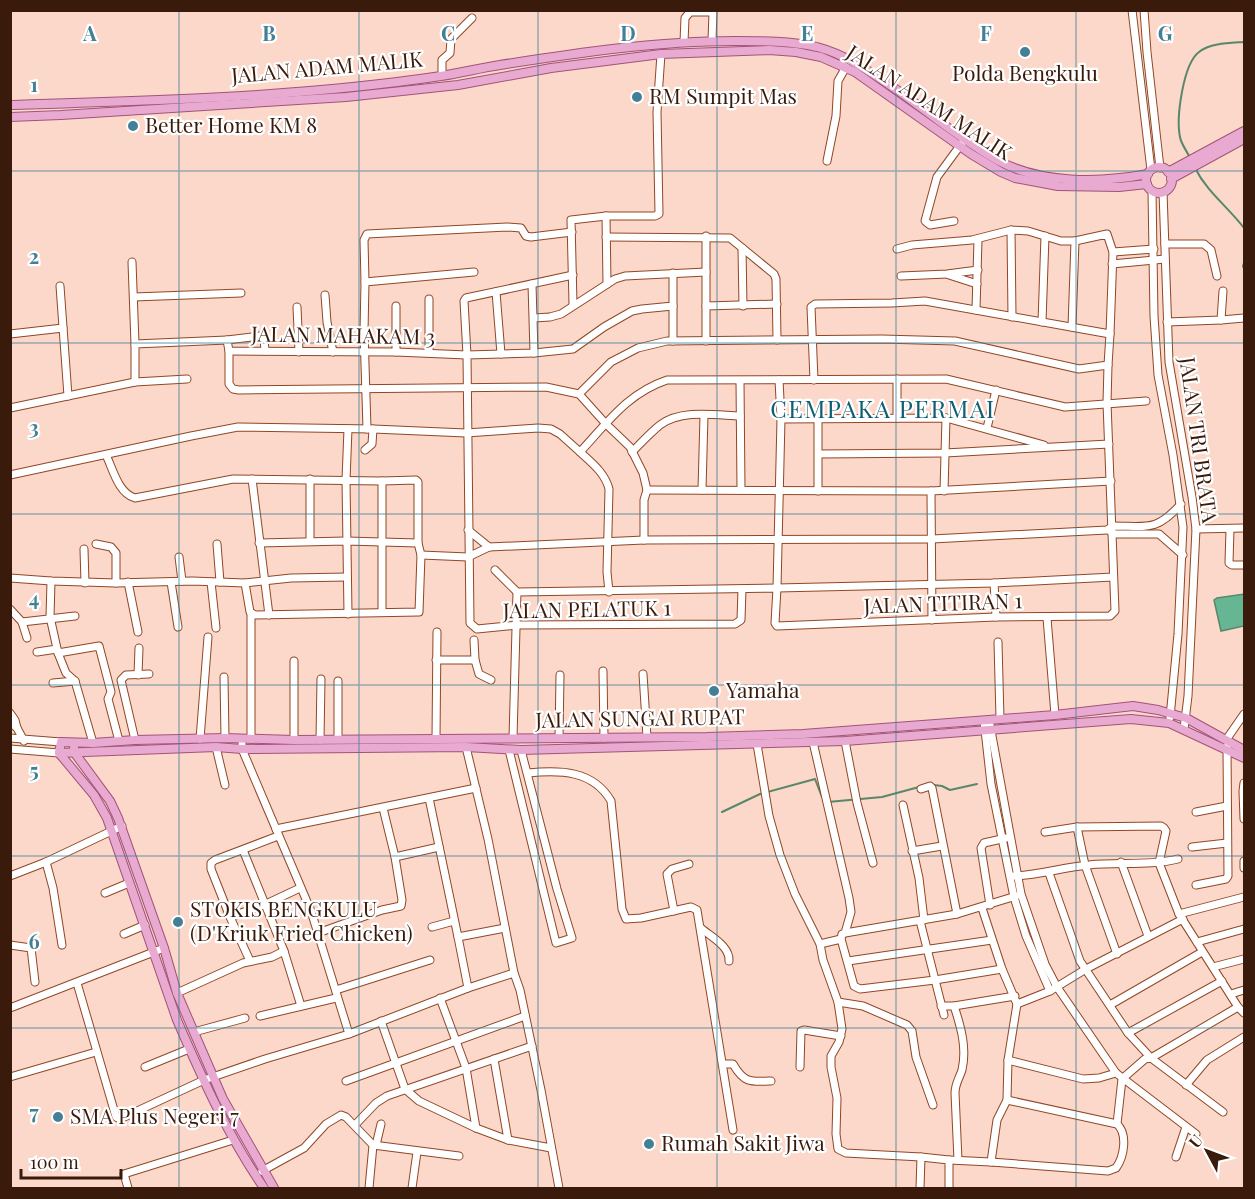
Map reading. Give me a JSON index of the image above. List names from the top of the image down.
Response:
{
  "streets": {
    "main road": ["JALAN ADAM MALIK", "JALAN SUNGAI RUPAT"],
    "street": [
      "JALAN MAHAKAM 3",
      "JALAN TRI BRATA",
      "JALAN TITIRAN 1",
      "JALAN PELATUK 1"
    ]
  },
  "crossings": [
    ["JALAN ADAM MALIK", "JALAN TRI BRATA"],
    ["JALAN TRI BRATA", "JALAN SUNGAI RUPAT"]
  ],
  "districts": ["CEMPAKA PERMAI"],
  "places": [
    "Polda Bengkulu",
    "RM Sumpit Mas",
    "Better Home KM 8",
    "Yamaha",
    "STOKIS BENGKULU (D'Kriuk Fried Chicken)",
    "SMA Plus Negeri 7",
    "Rumah Sakit Jiwa"
  ],
  "scale_bar": "100 m",
  "north": "top left",
  "grid": {
    "columns": [
      "A",
      "B",
      "C",
      "D",
      "E",
      "F",
      "G"
    ],
    "rows": [
      "1",
      "2",
      "3",
      "4",
      "5",
      "6",
      "7"
    ]
  }
}
